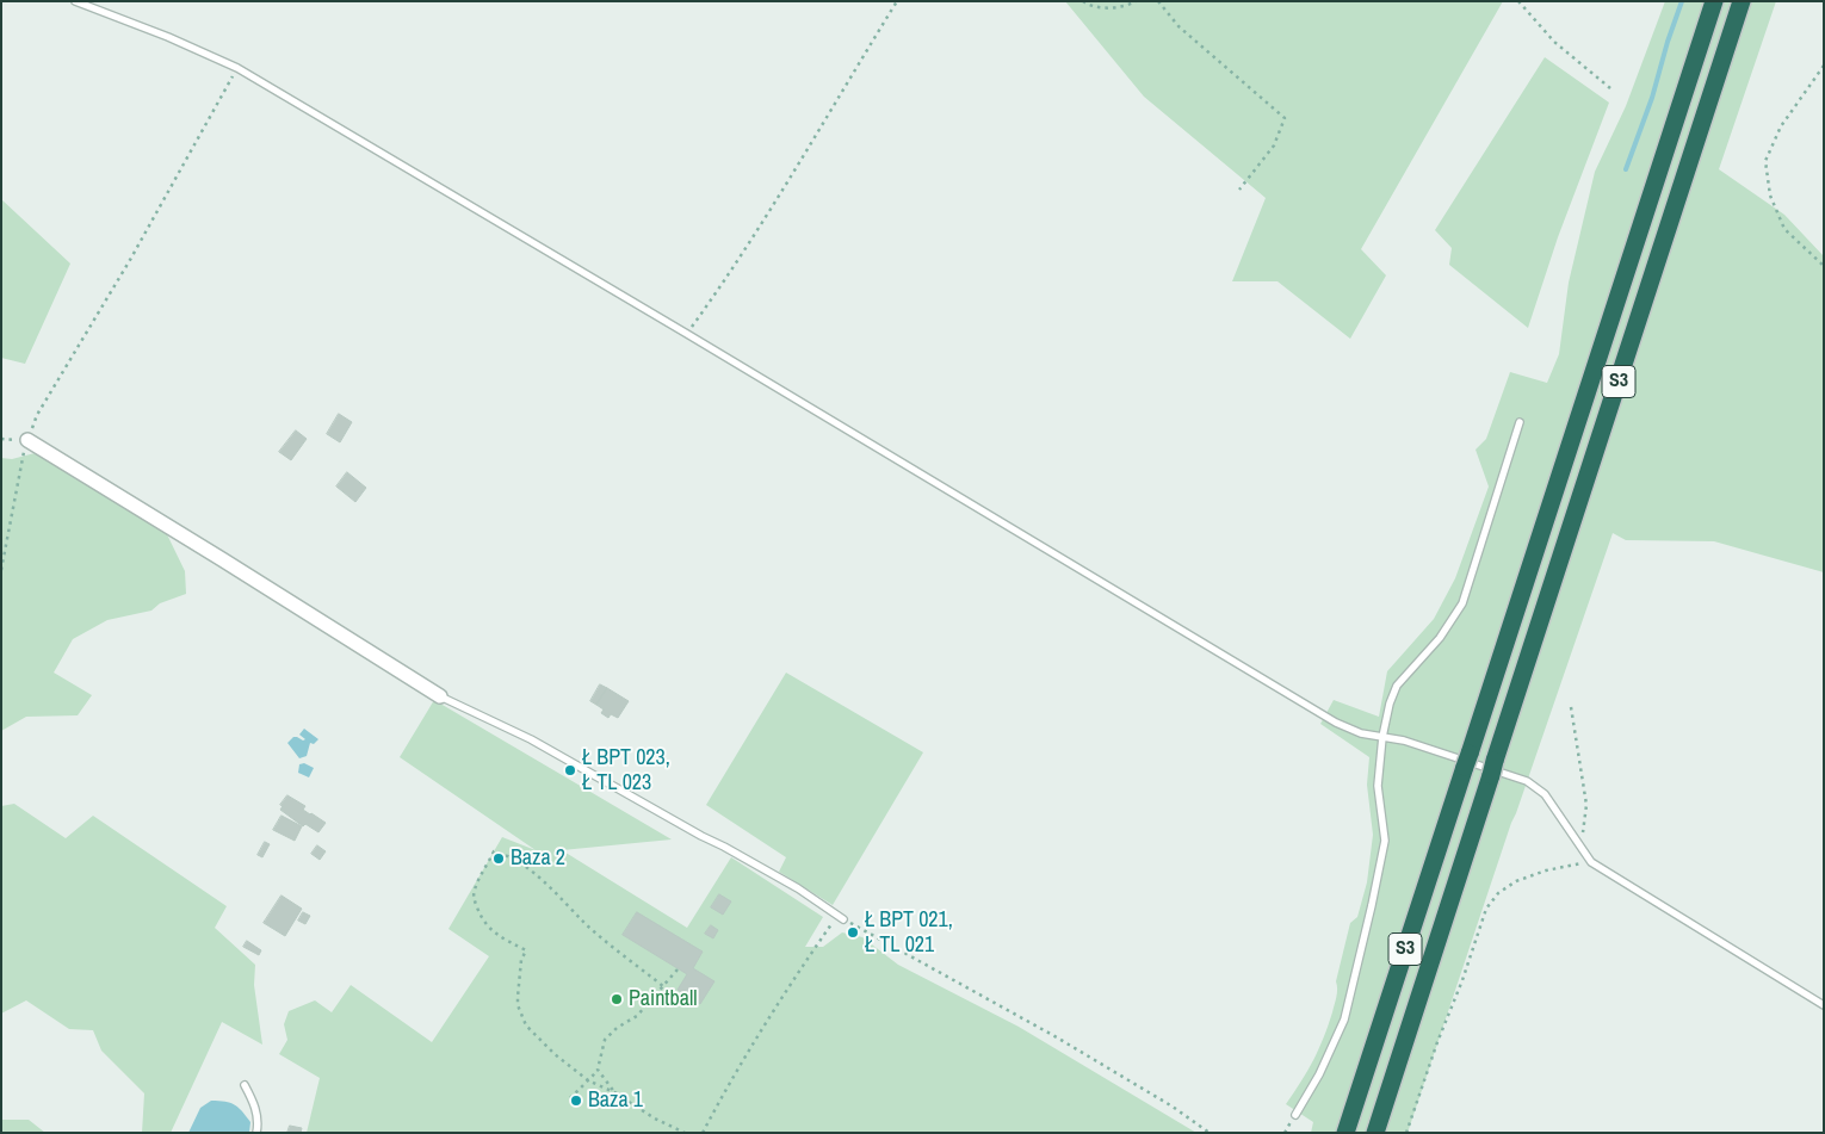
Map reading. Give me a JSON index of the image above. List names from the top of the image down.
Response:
{
  "streets": {
    "highway": ["S3"]
  },
  "places": [
    "Ł BPT 023, Ł TL 023",
    "Baza 2",
    "Ł BPT 021, Ł TL 021",
    "Paintball",
    "Baza 1"
  ]
}
